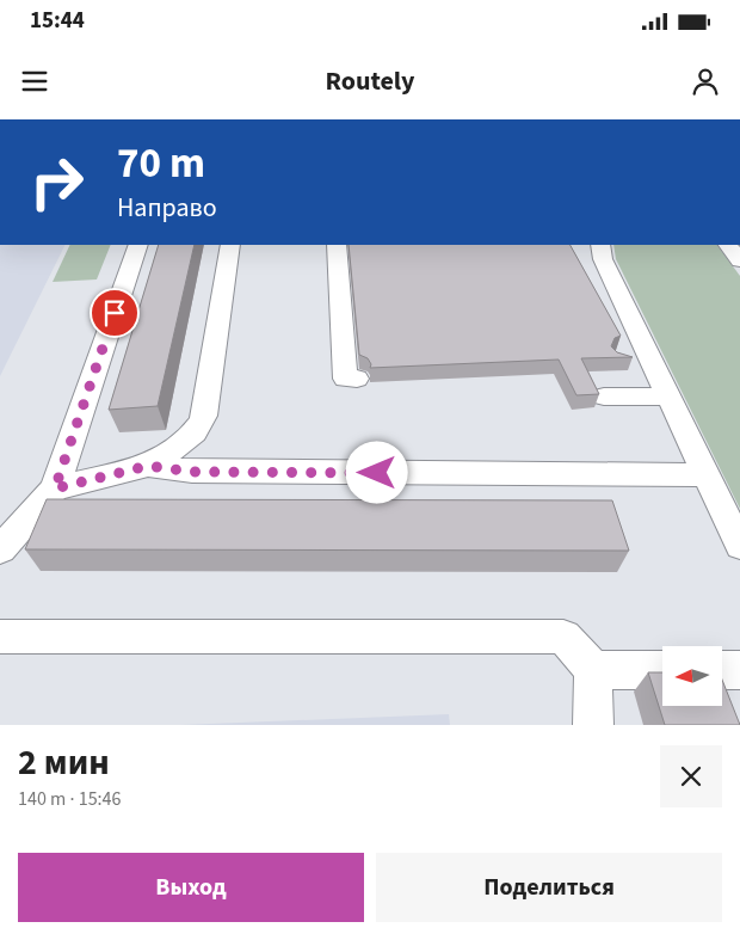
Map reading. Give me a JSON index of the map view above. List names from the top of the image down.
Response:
{
  "north": "left",
  "page": {
    "status": "15:44",
    "header": "Routely",
    "turn": ["70 m", "Направо"],
    "heading": ["2 мин", "140 m · 15:46"],
    "buttons": ["Выход", "Поделиться"]
  }
}
